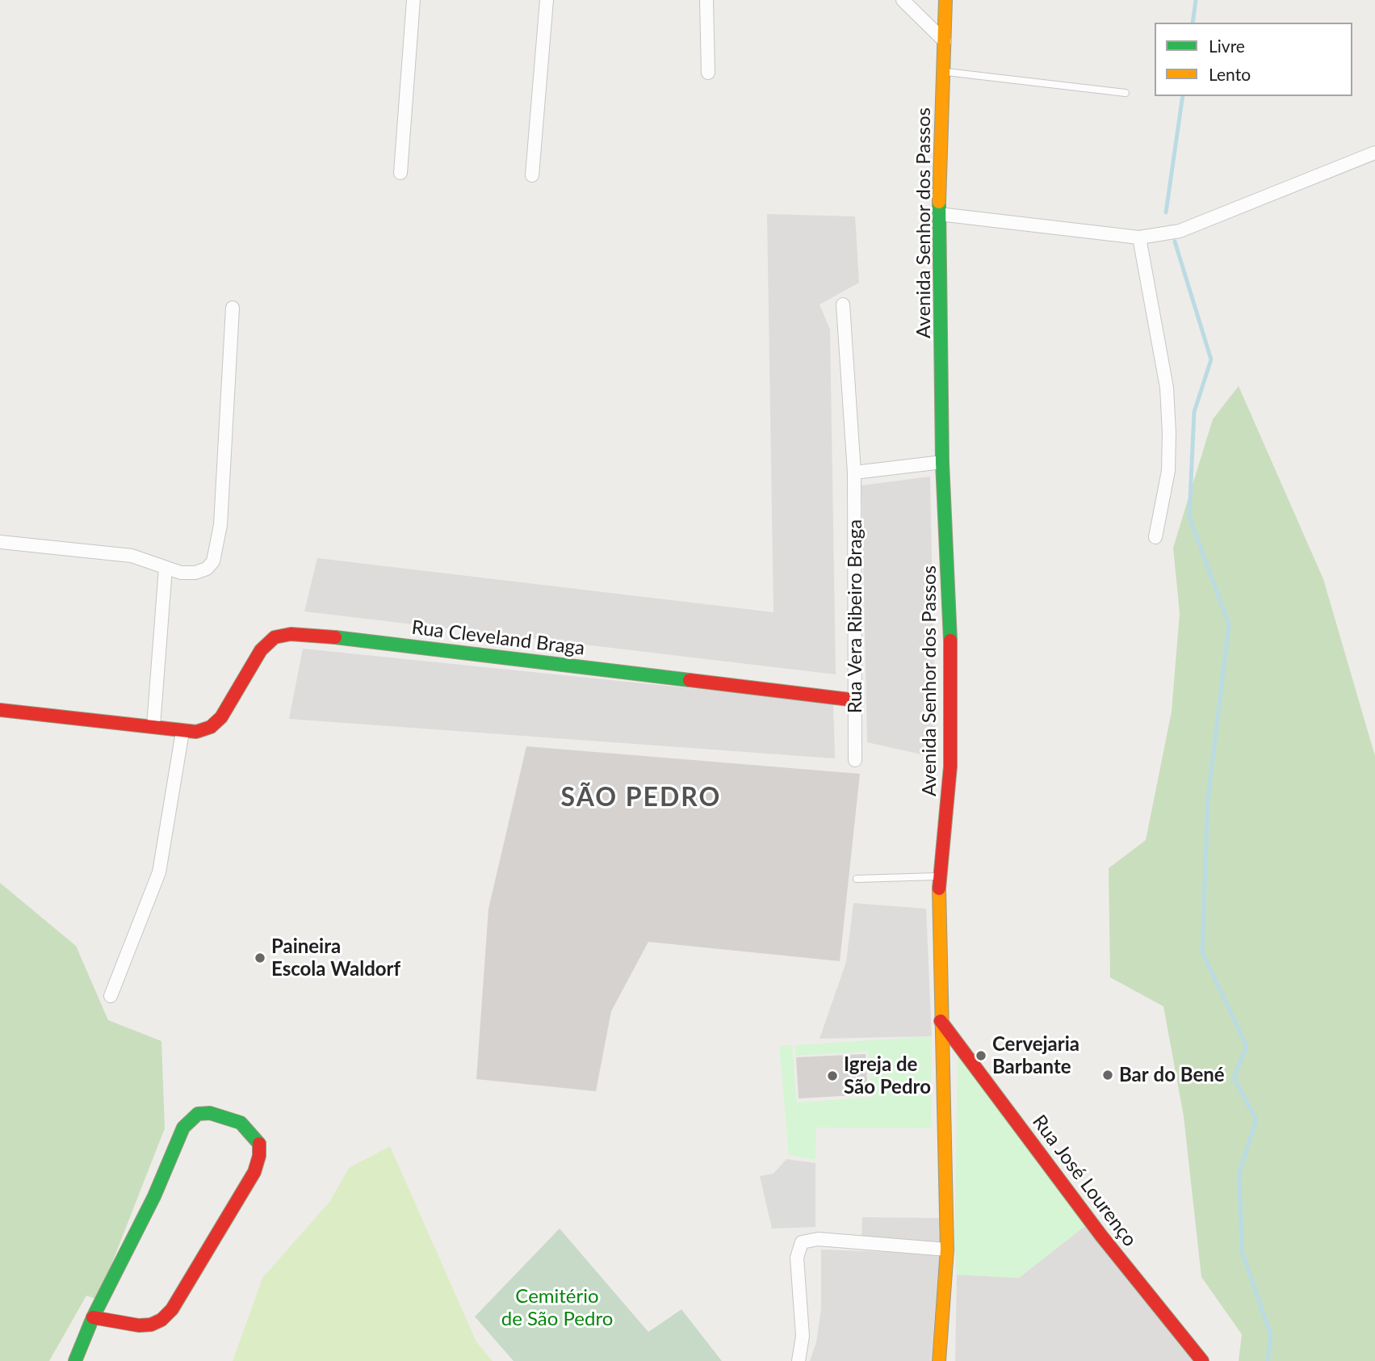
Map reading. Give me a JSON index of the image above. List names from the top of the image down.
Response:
{
  "streets": {
    "street": [
      "Avenida Senhor dos Passos",
      "Rua Vera Ribeiro Braga",
      "Rua Cleveland Braga",
      "Rua José Lourenço"
    ]
  },
  "crossings": [
    ["Avenida Senhor dos Passos", "Rua José Lourenço"],
    ["Rua Vera Ribeiro Braga", "Rua Cleveland Braga"]
  ],
  "districts": ["SÃO PEDRO"],
  "parks": ["Cemitério de São Pedro"],
  "places": [
    "Paineira Escola Waldorf",
    "Cervejaria Barbante",
    "Bar do Bené",
    "Igreja de São Pedro"
  ],
  "legend": ["Livre", "Lento"]
}
